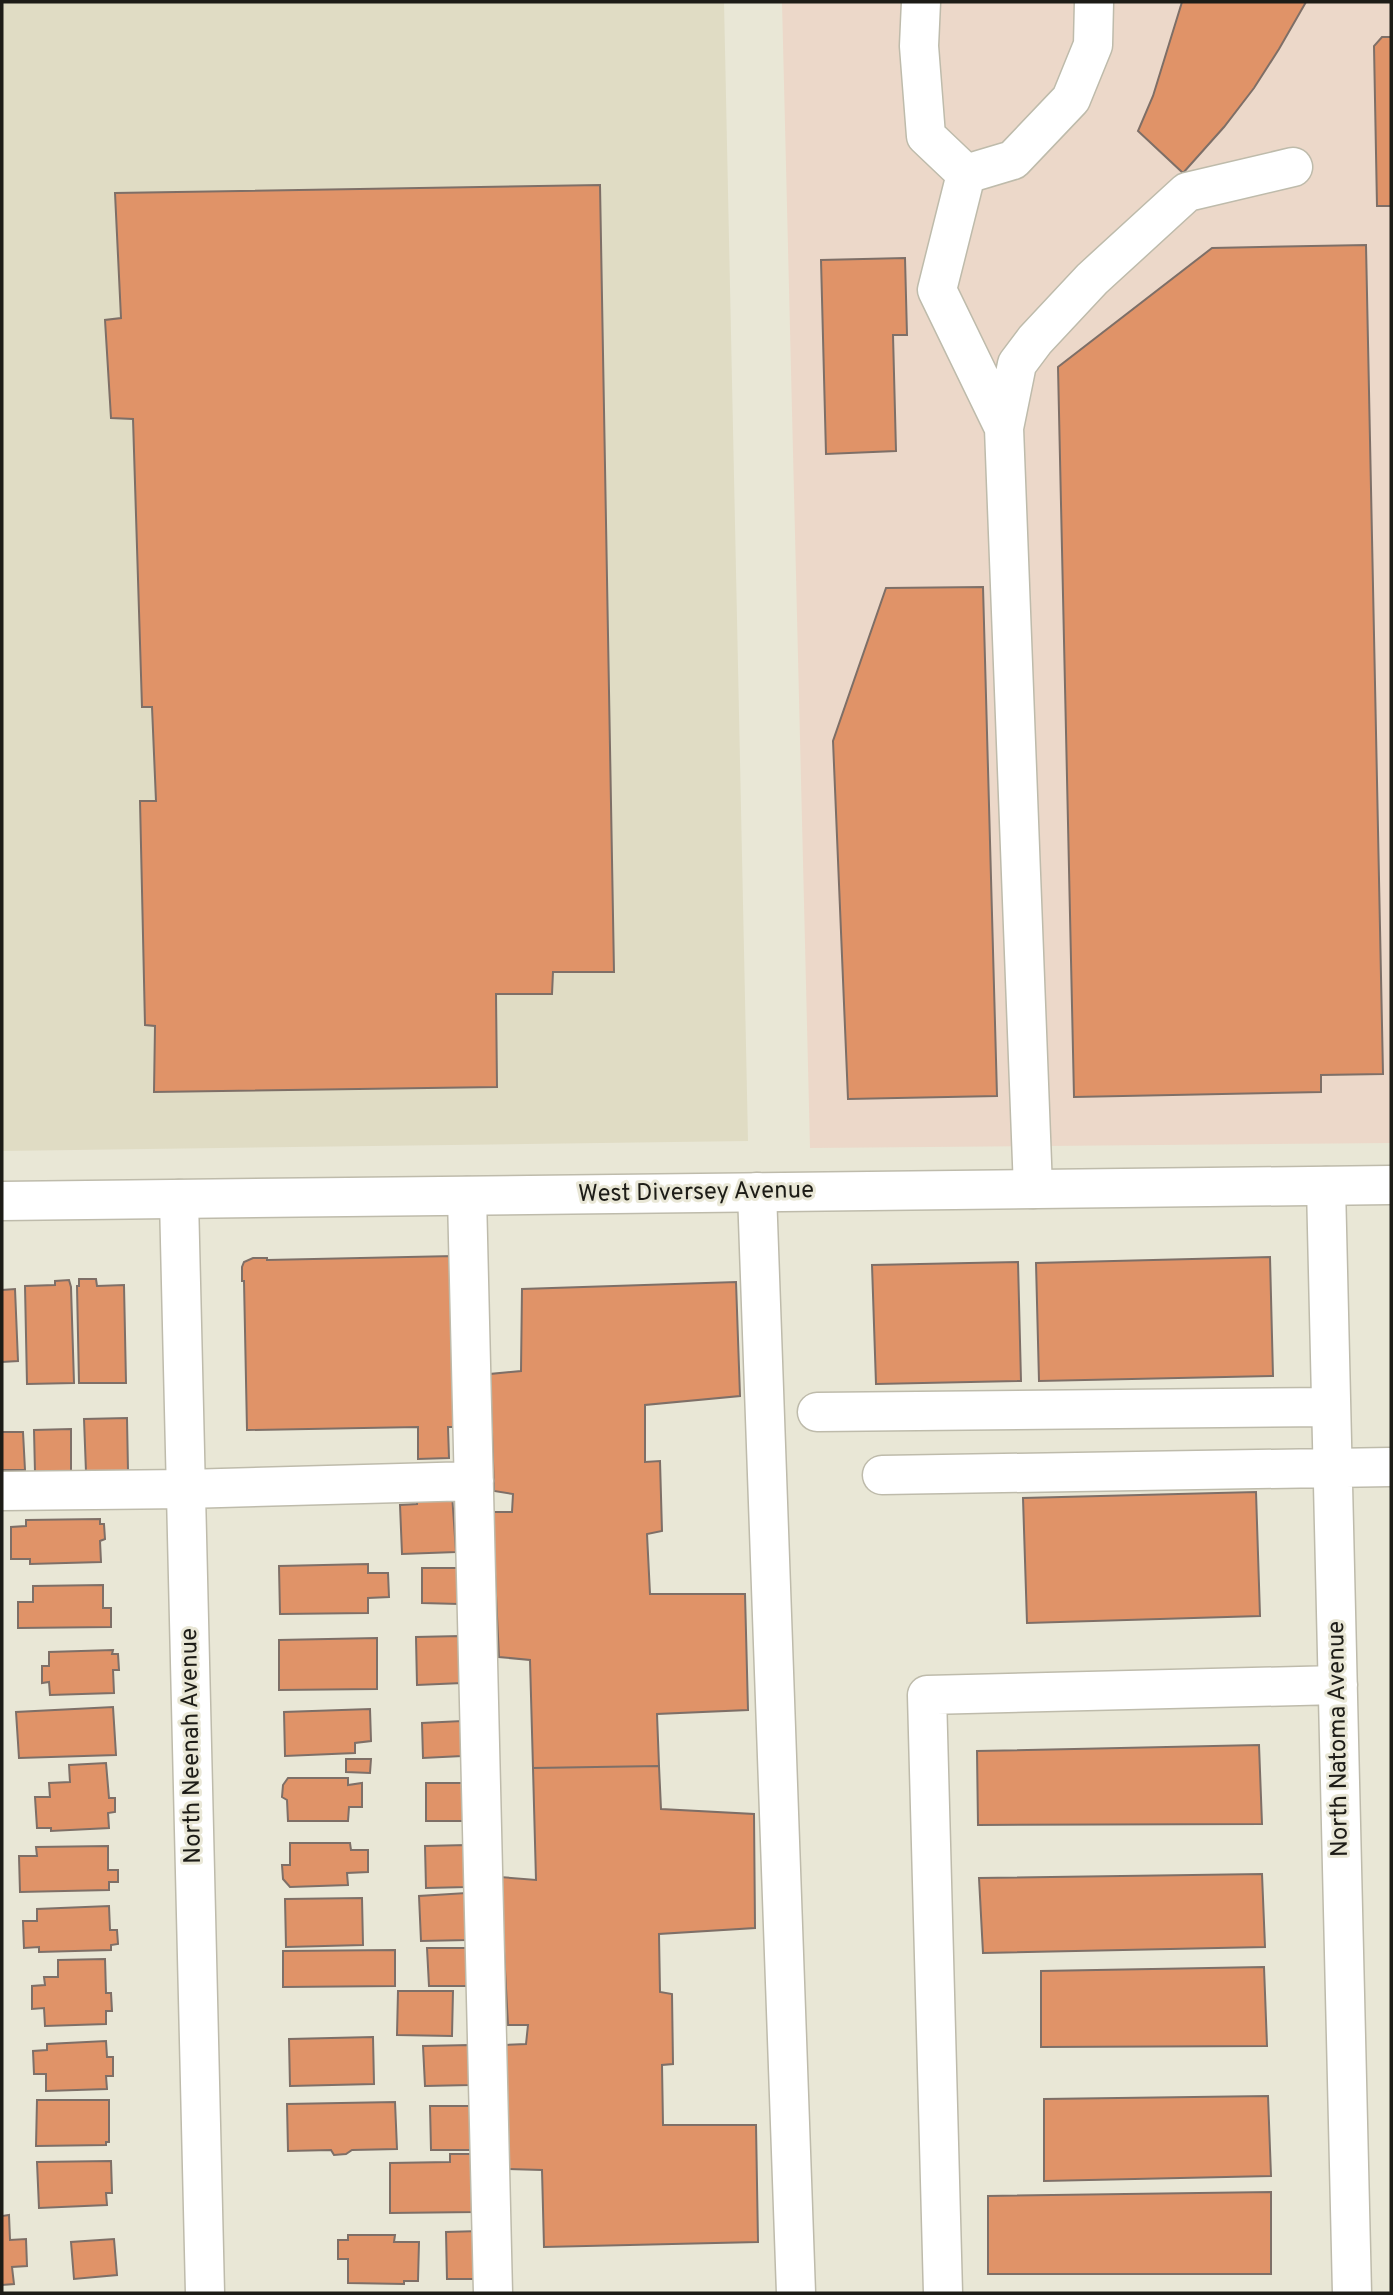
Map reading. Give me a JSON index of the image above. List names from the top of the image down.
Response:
{
  "streets": {
    "street": ["West Diversey Avenue", "North Natoma Avenue", "North Neenah Avenue"]
  },
  "crossings": [
    ["West Diversey Avenue", "North Natoma Avenue"],
    ["West Diversey Avenue", "North Neenah Avenue"]
  ]
}
